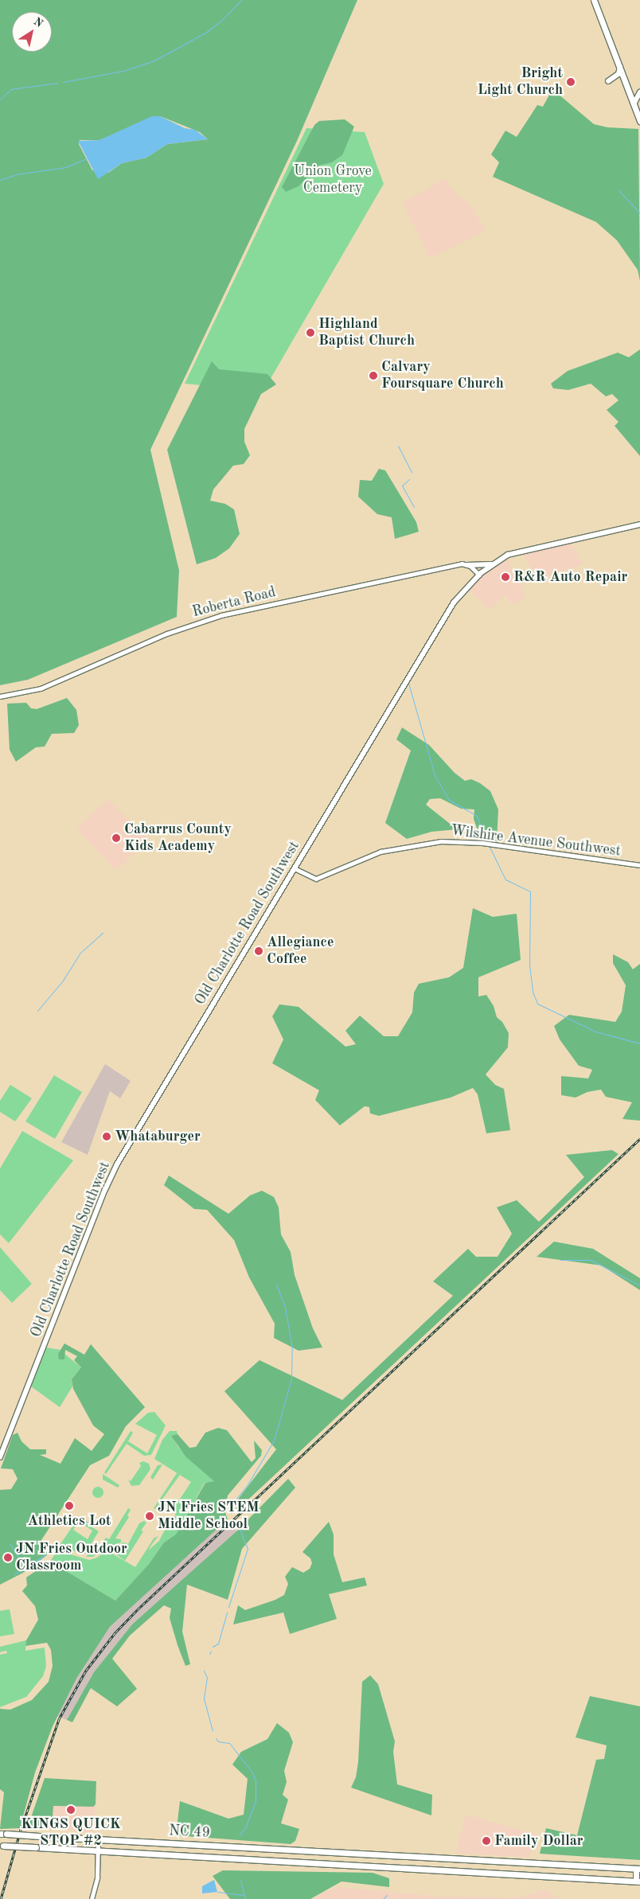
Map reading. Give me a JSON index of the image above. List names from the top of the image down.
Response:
{
  "streets": {
    "highway": ["NC 49"],
    "main road": ["Old Charlotte Road Southwest"],
    "street": ["Roberta Road", "Wilshire Avenue Southwest"]
  },
  "crossings": [
    ["Wilshire Avenue Southwest", "Old Charlotte Road Southwest"]
  ],
  "parks": ["Union Grove Cemetery"],
  "places": [
    "Bright Light Church",
    "Highland Baptist Church",
    "Calvary Foursquare Church",
    "R&R Auto Repair",
    "Cabarrus County Kids Academy",
    "Allegiance Coffee",
    "Whataburger",
    "Athletics Lot",
    "JN Fries STEM Middle School",
    "JN Fries Outdoor Classroom",
    "KINGS QUICK STOP #2",
    "Family Dollar"
  ],
  "north": "top right"
}
